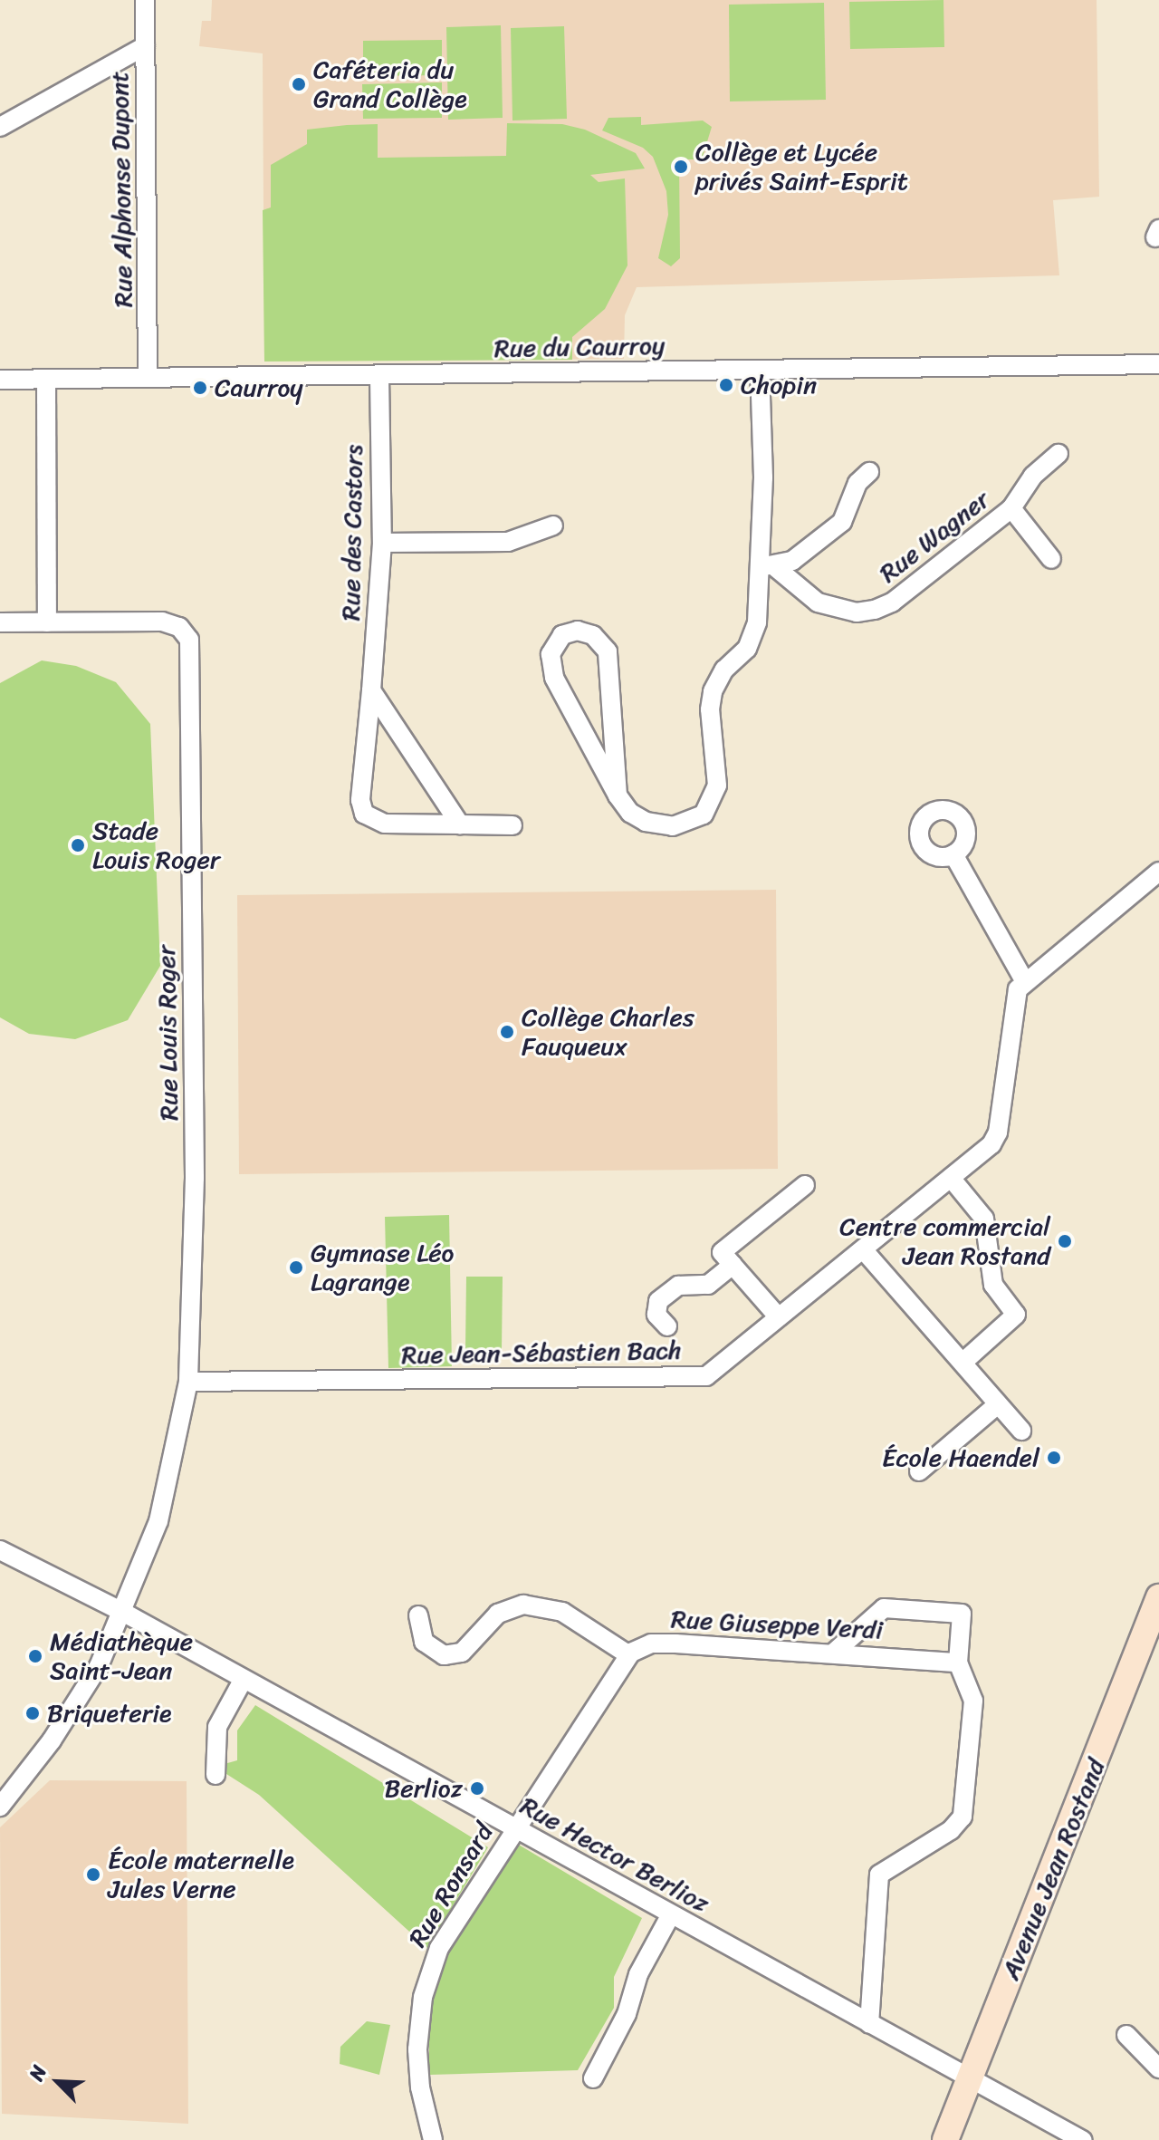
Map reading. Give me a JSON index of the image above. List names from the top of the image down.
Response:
{
  "streets": {
    "street": [
      "Rue Alphonse Dupont",
      "Rue du Caurroy",
      "Rue des Castors",
      "Rue Wagner",
      "Rue Louis Roger",
      "Rue Jean-Sébastien Bach",
      "Rue Giuseppe Verdi",
      "Rue Hector Berlioz",
      "Avenue Jean Rostand",
      "Rue Ronsard"
    ]
  },
  "crossings": [
    ["Rue Alphonse Dupont", "Rue du Caurroy"],
    ["Rue du Caurroy", "Rue des Castors"],
    ["Rue Louis Roger", "Rue Jean-Sébastien Bach"],
    ["Rue Louis Roger", "Rue Hector Berlioz"],
    ["Rue Hector Berlioz", "Avenue Jean Rostand"],
    ["Rue Hector Berlioz", "Rue Ronsard"]
  ],
  "places": [
    "Caféteria du Grand Collège",
    "Collège et Lycée privés Saint-Esprit",
    "Chopin",
    "Caurroy",
    "Stade Louis Roger",
    "Collège Charles Fauqueux",
    "Centre commercial Jean Rostand",
    "Gymnase Léo Lagrange",
    "École Haendel",
    "Médiathèque Saint-Jean",
    "Briqueterie",
    "Berlioz",
    "École maternelle Jules Verne"
  ],
  "north": "top left"
}
